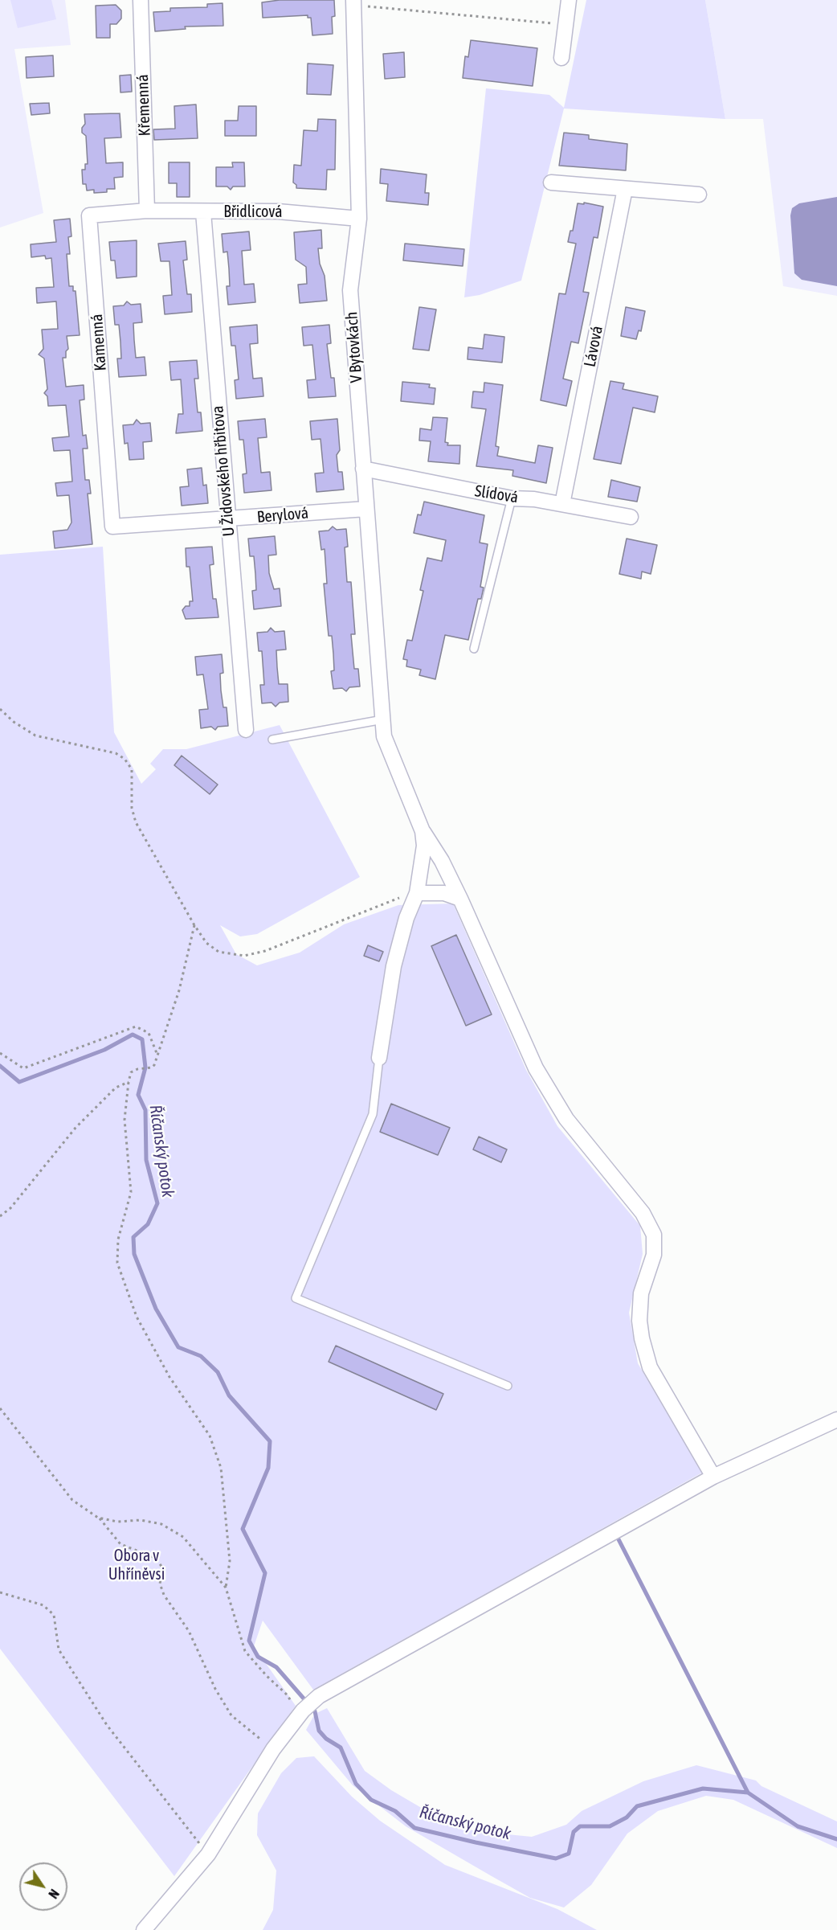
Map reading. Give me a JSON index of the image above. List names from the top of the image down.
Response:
{
  "streets": {
    "street": [
      "Křemenná",
      "Břidlicová",
      "Kamenná",
      "Lávová",
      "V Bytovkách",
      "U Židovského hřbitova",
      "Slídová",
      "Berylová"
    ]
  },
  "crossings": [
    ["Křemenná", "Břidlicová"],
    ["Křemenná", "Kamenná"],
    ["Břidlicová", "Kamenná"],
    ["Břidlicová", "V Bytovkách"],
    ["Břidlicová", "U Židovského hřbitova"],
    ["Kamenná", "Berylová"],
    ["Lávová", "Slídová"],
    ["V Bytovkách", "Slídová"],
    ["V Bytovkách", "Berylová"],
    ["U Židovského hřbitova", "Berylová"]
  ],
  "water": ["Říčanský potok"],
  "parks": ["Obora v Uhříněvsi"],
  "north": "bottom right"
}
